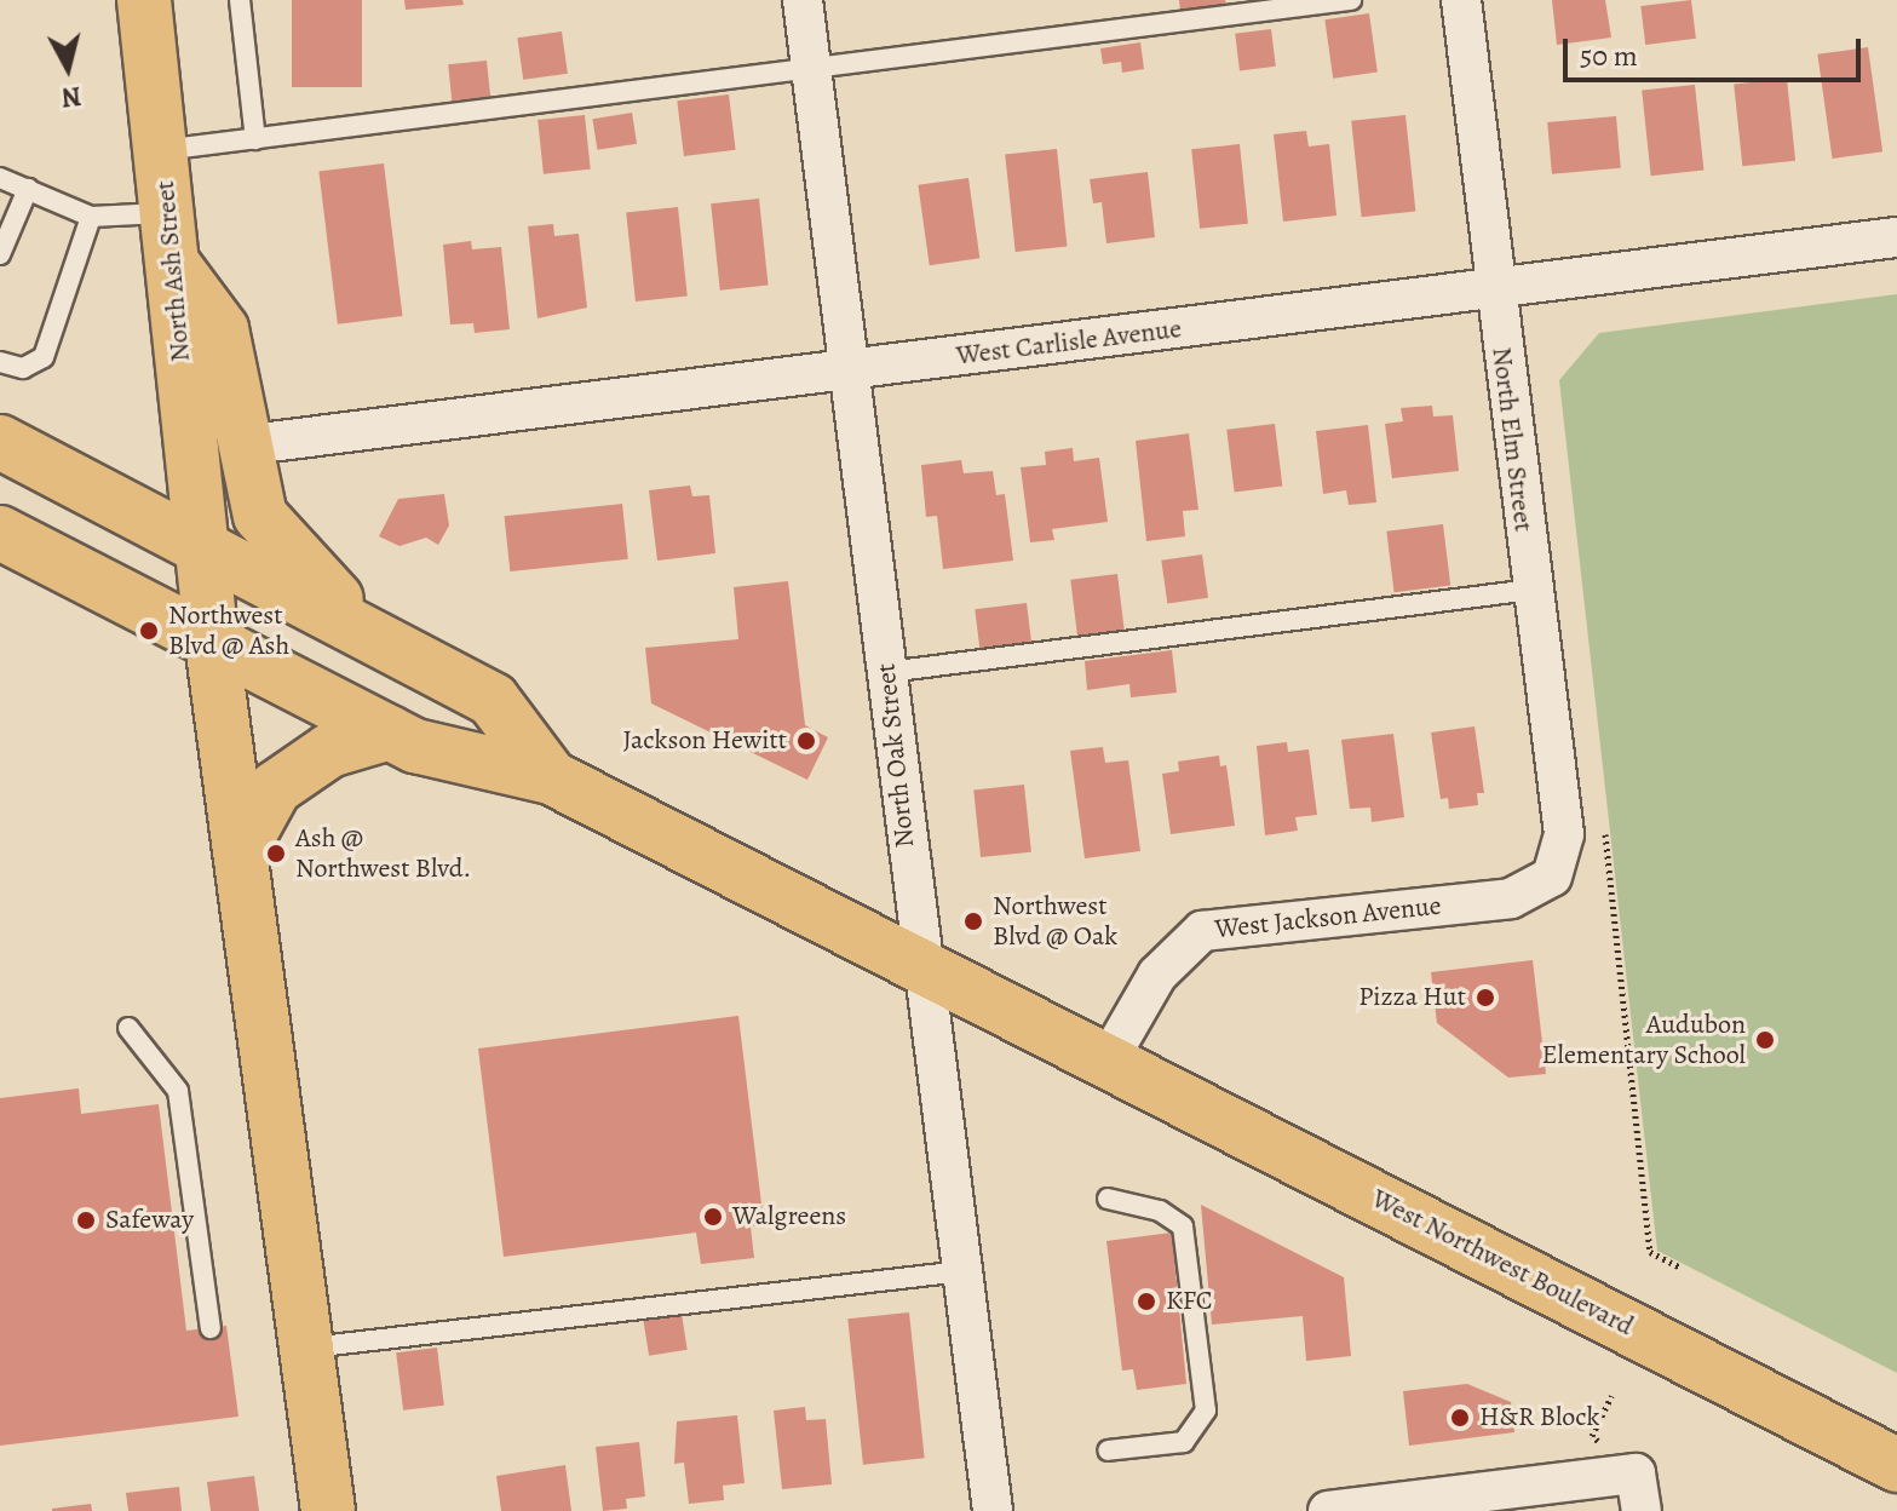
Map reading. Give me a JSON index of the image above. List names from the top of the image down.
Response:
{
  "streets": {
    "main road": ["North Ash Street", "West Northwest Boulevard"],
    "street": [
      "West Carlisle Avenue",
      "North Elm Street",
      "North Oak Street",
      "West Jackson Avenue"
    ]
  },
  "crossings": [
    ["West Carlisle Avenue", "North Elm Street"],
    ["West Carlisle Avenue", "North Oak Street"],
    ["North Elm Street", "West Jackson Avenue"],
    ["North Oak Street", "West Northwest Boulevard"],
    ["West Jackson Avenue", "West Northwest Boulevard"]
  ],
  "places": [
    "Northwest Blvd @ Ash",
    "Jackson Hewitt",
    "Ash @ Northwest Blvd.",
    "Northwest Blvd @ Oak",
    "Pizza Hut",
    "Audubon Elementary School",
    "Walgreens",
    "Safeway",
    "KFC",
    "H&R Block"
  ],
  "scale_bar": "50 m",
  "north": "bottom"
}
